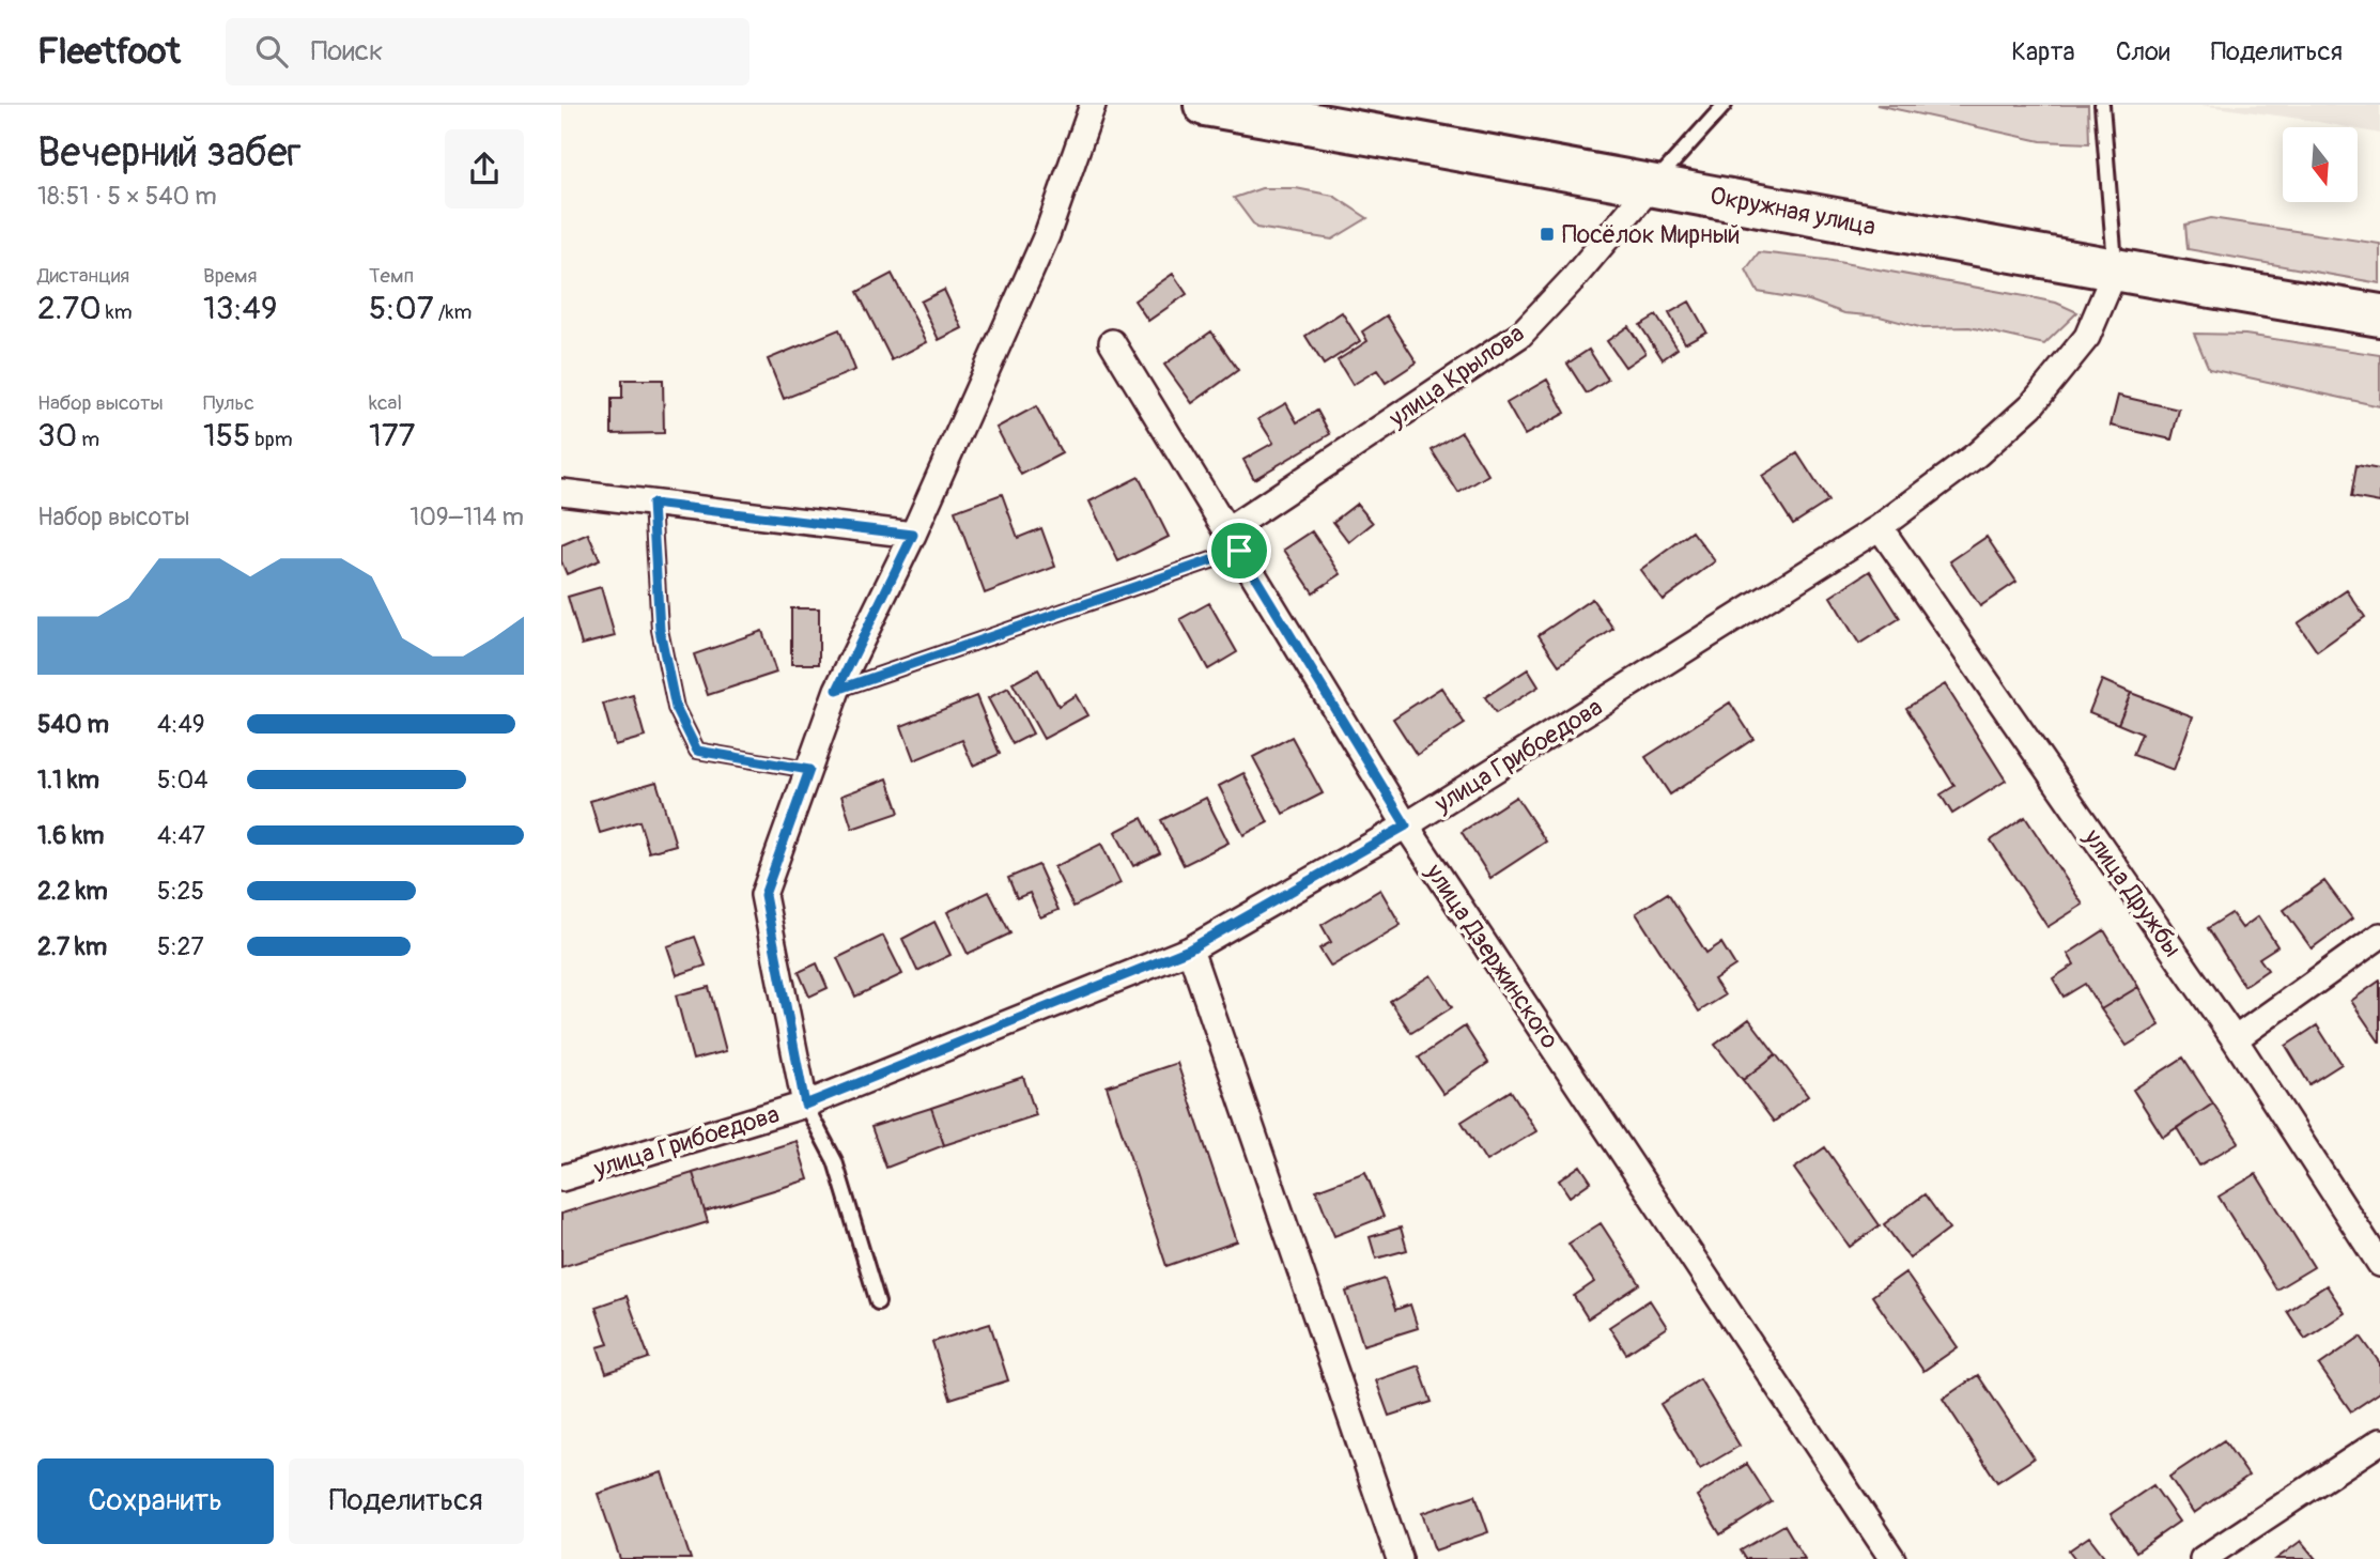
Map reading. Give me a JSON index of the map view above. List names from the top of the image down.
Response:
{
  "streets": {
    "highway": ["Окружная улица"],
    "street": [
      "улица Крылова",
      "улица Грибоедова",
      "улица Дружбы",
      "улица Дзержинского"
    ]
  },
  "crossings": [
    ["Окружная улица", "улица Крылова"],
    ["Окружная улица", "улица Грибоедова"],
    ["улица Крылова", "улица Дзержинского"],
    ["улица Грибоедова", "улица Дружбы"],
    ["улица Грибоедова", "улица Дзержинского"]
  ],
  "places": {
    "transit": ["Посёлок Мирный"]
  },
  "north": "bottom",
  "page": {
    "header": "Fleetfoot",
    "search": "Поиск",
    "nav": ["Карта", "Слои", "Поделиться"],
    "heading": ["Вечерний забег", "18:51 · 5 × 540 m"],
    "stats": [
      ["Дистанция", "2.70 km"],
      ["Время", "13:49"],
      ["Темп", "5:07 /km"],
      ["Набор высоты", "30 m"],
      ["Пульс", "155 bpm"],
      ["kcal", "177"]
    ],
    "chart": ["Набор высоты", "109–114 m"],
    "list": [
      {
        "name": "540 m",
        "note": "4:49"
      },
      {
        "name": "1.1 km",
        "note": "5:04"
      },
      {
        "name": "1.6 km",
        "note": "4:47"
      },
      {
        "name": "2.2 km",
        "note": "5:25"
      },
      {
        "name": "2.7 km",
        "note": "5:27"
      }
    ],
    "buttons": ["Сохранить", "Поделиться"]
  }
}
